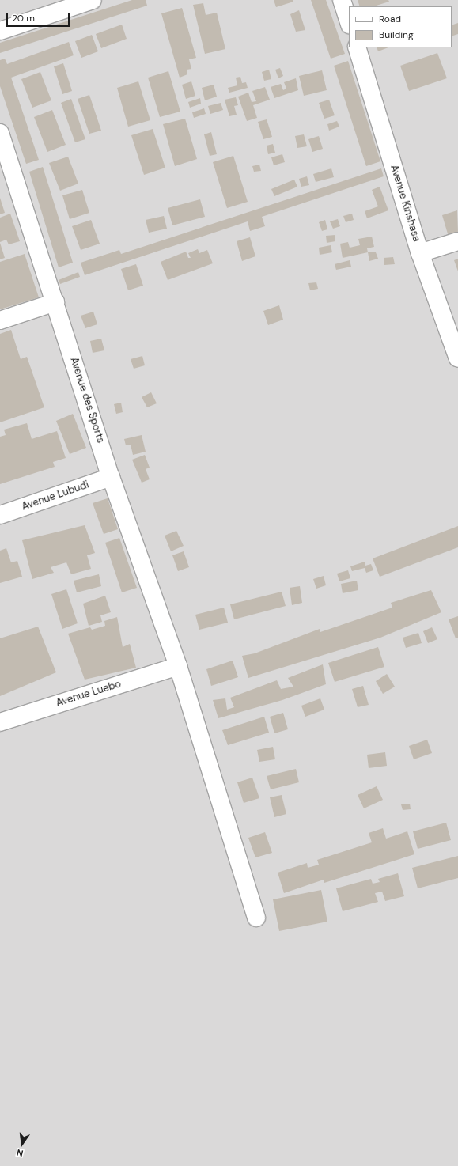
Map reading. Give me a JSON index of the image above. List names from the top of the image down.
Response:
{
  "streets": {
    "street": [
      "Avenue Kinshasa",
      "Avenue des Sports",
      "Avenue Lubudi",
      "Avenue Luebo"
    ]
  },
  "crossings": [
    ["Avenue des Sports", "Avenue Lubudi"],
    ["Avenue des Sports", "Avenue Luebo"]
  ],
  "legend": ["Road", "Building"],
  "scale_bar": "20 m",
  "north": "bottom"
}
